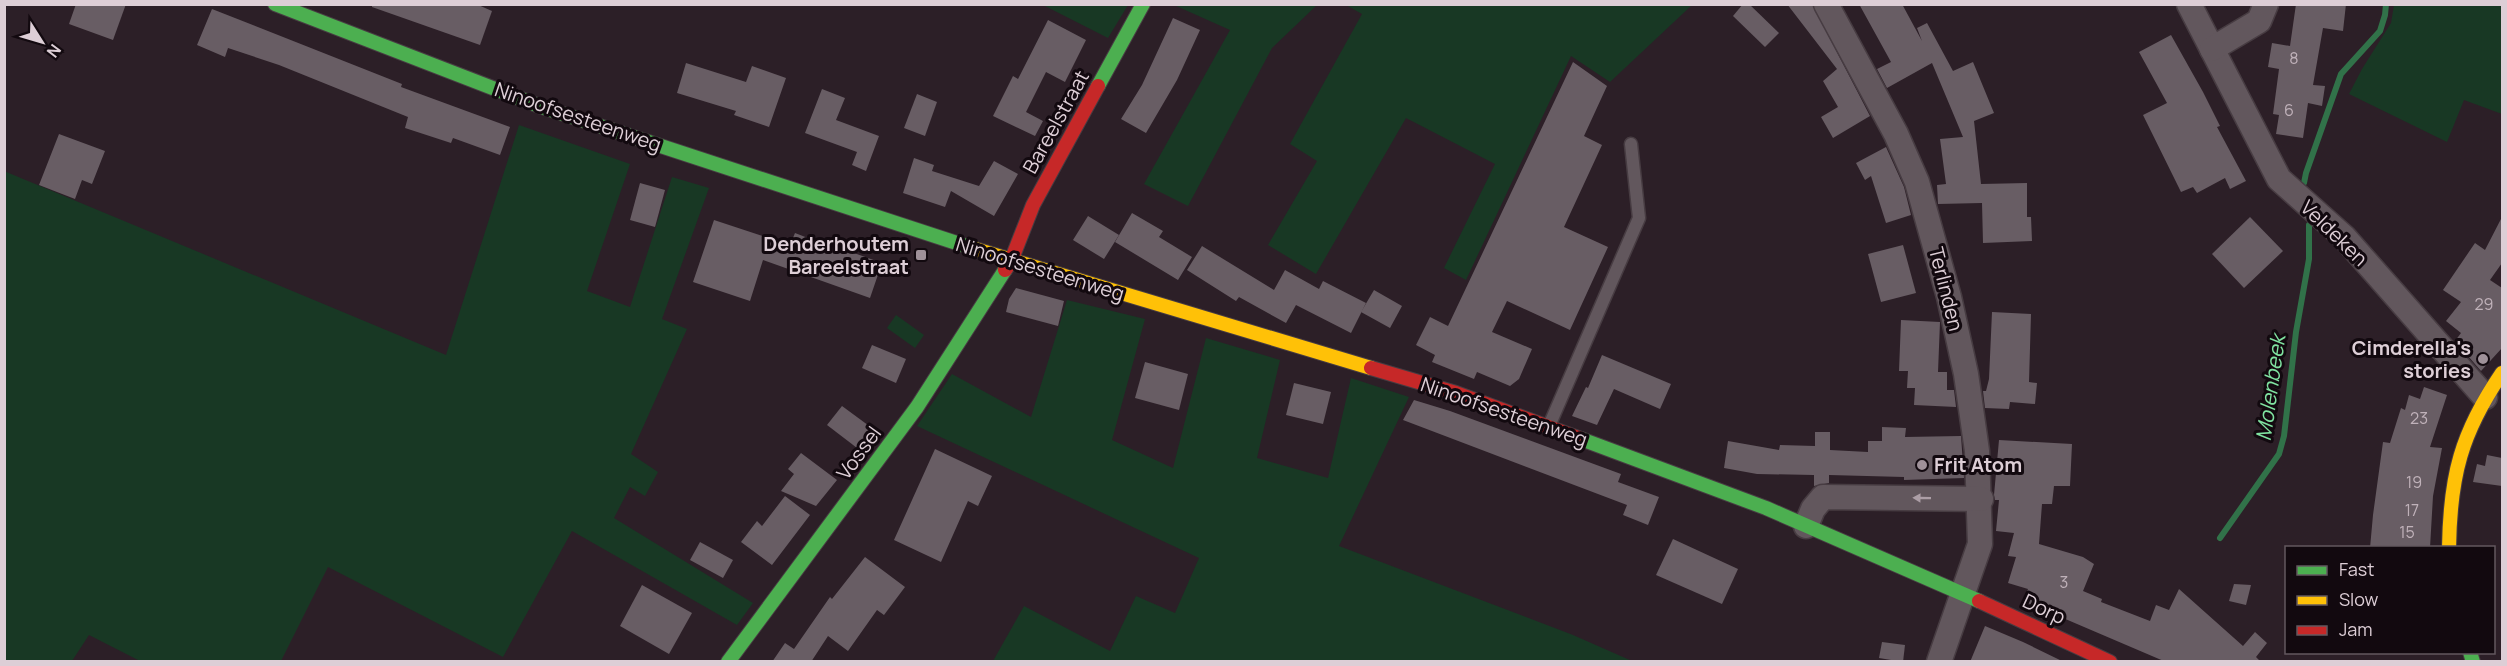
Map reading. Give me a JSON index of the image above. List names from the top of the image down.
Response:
{
  "streets": {
    "street": [
      "Ninoofsesteenweg",
      "Bareelstraat",
      "Veldeken",
      "Terlinden",
      "Vossel",
      "Dorp"
    ]
  },
  "crossings": [
    ["Ninoofsesteenweg", "Bareelstraat"],
    ["Ninoofsesteenweg", "Terlinden"],
    ["Ninoofsesteenweg", "Vossel"],
    ["Ninoofsesteenweg", "Dorp"],
    ["Bareelstraat", "Vossel"],
    ["Terlinden", "Dorp"]
  ],
  "water": ["Molenbeek"],
  "places": {
    "transit": ["Denderhoutem Bareelstraat"],
    "other": ["Cimderella's stories", "Frit Atom"]
  },
  "house_numbers": [
    "8",
    "6",
    "29",
    "23",
    "19",
    "17",
    "15",
    "3"
  ],
  "legend": ["Fast", "Slow", "Jam"],
  "north": "bottom right"
}
